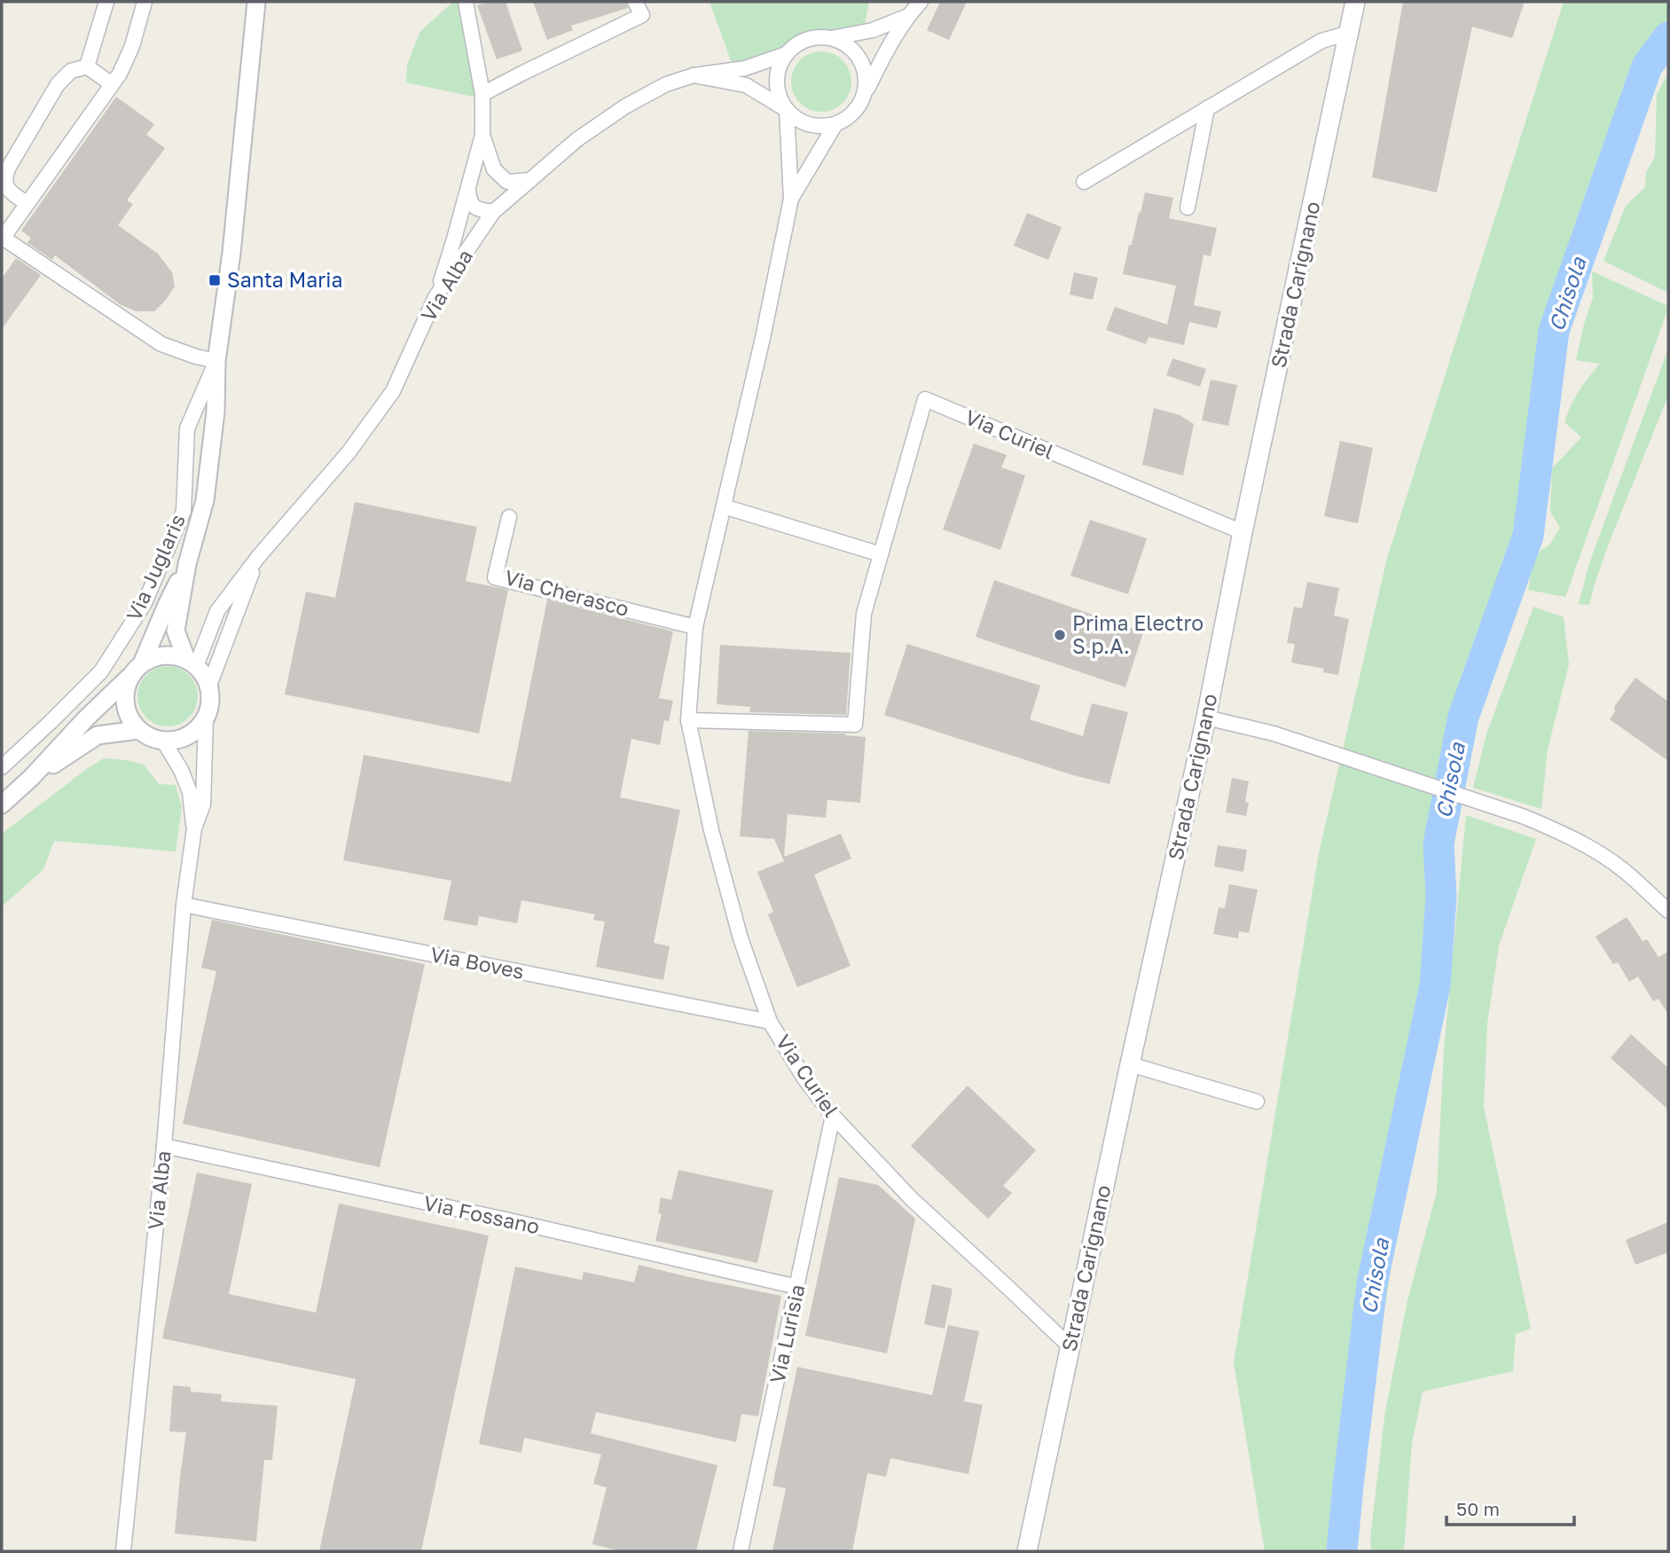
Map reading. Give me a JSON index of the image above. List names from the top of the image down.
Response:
{
  "streets": {
    "main road": ["Strada Carignano"],
    "street": [
      "Via Alba",
      "Via Curiel",
      "Via Juglaris",
      "Via Cherasco",
      "Via Boves",
      "Via Fossano",
      "Via Lurisia"
    ]
  },
  "crossings": [
    ["Strada Carignano", "Via Curiel"],
    ["Via Alba", "Via Curiel"],
    ["Via Alba", "Via Juglaris"],
    ["Via Alba", "Via Boves"],
    ["Via Alba", "Via Fossano"],
    ["Via Curiel", "Via Cherasco"],
    ["Via Curiel", "Via Boves"],
    ["Via Curiel", "Via Lurisia"],
    ["Via Fossano", "Via Lurisia"]
  ],
  "water": ["Chisola"],
  "places": {
    "transit": ["Santa Maria"],
    "other": ["Prima Electro S.p.A."]
  },
  "scale_bar": "50 m"
}
